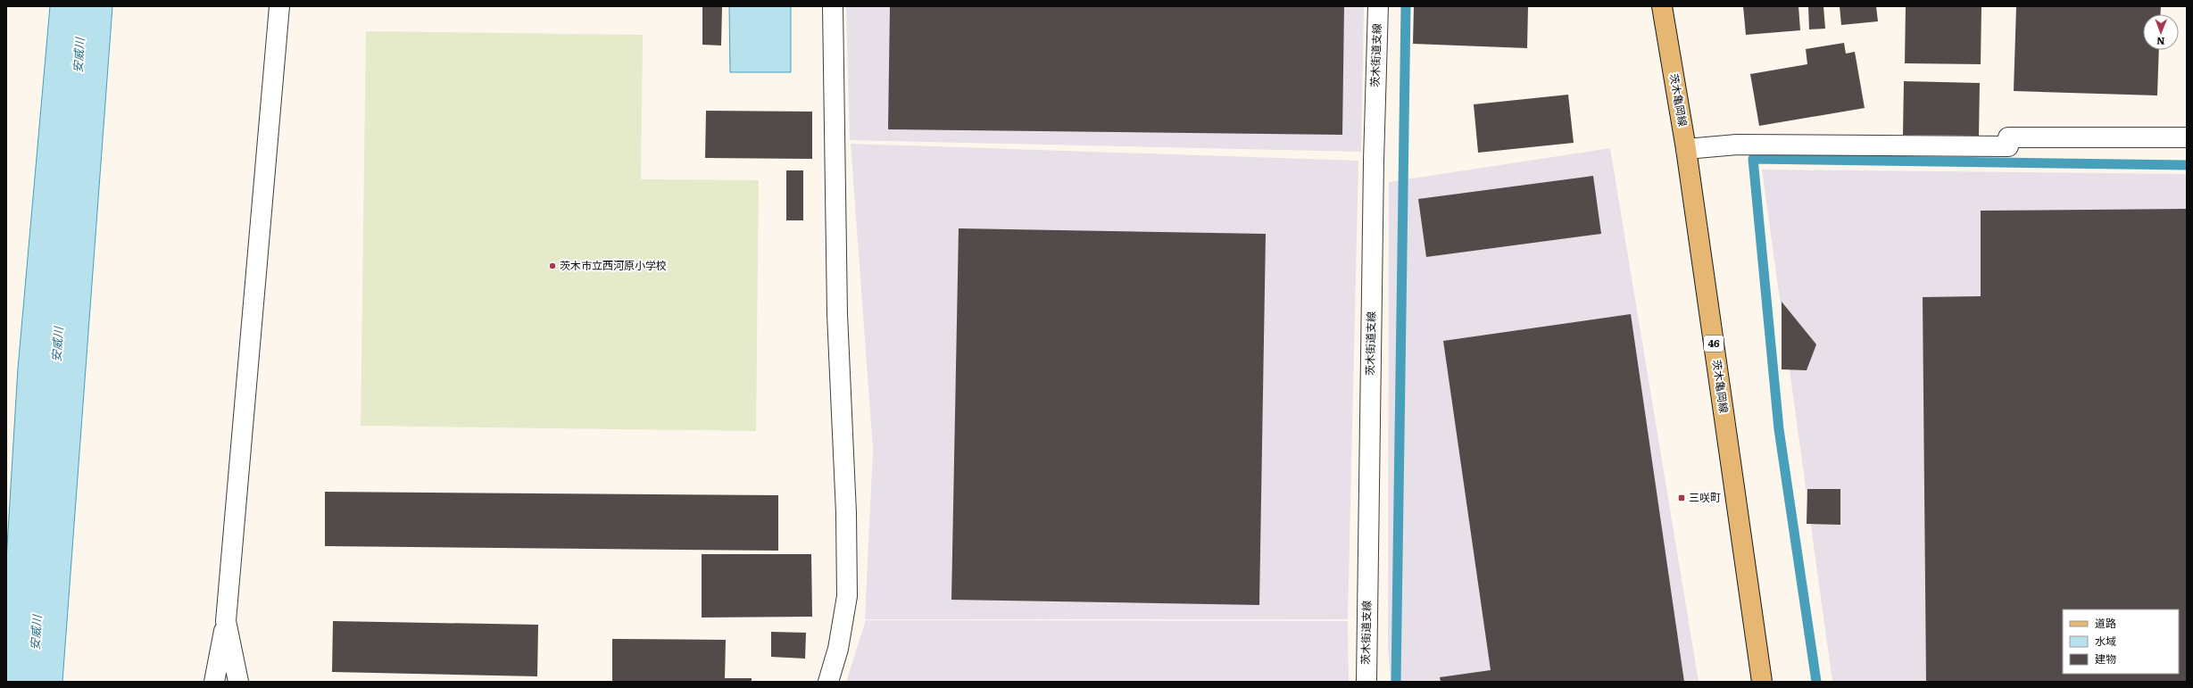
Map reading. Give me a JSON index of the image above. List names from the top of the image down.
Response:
{
  "streets": {
    "main road": ["茨木亀岡線", "46"],
    "street": ["茨木街道支線"]
  },
  "water": ["安威川"],
  "places": {
    "other": ["茨木市立西河原小学校"],
    "transit": ["三咲町"]
  },
  "legend": ["道路", "水域", "建物"],
  "north": "bottom"
}
